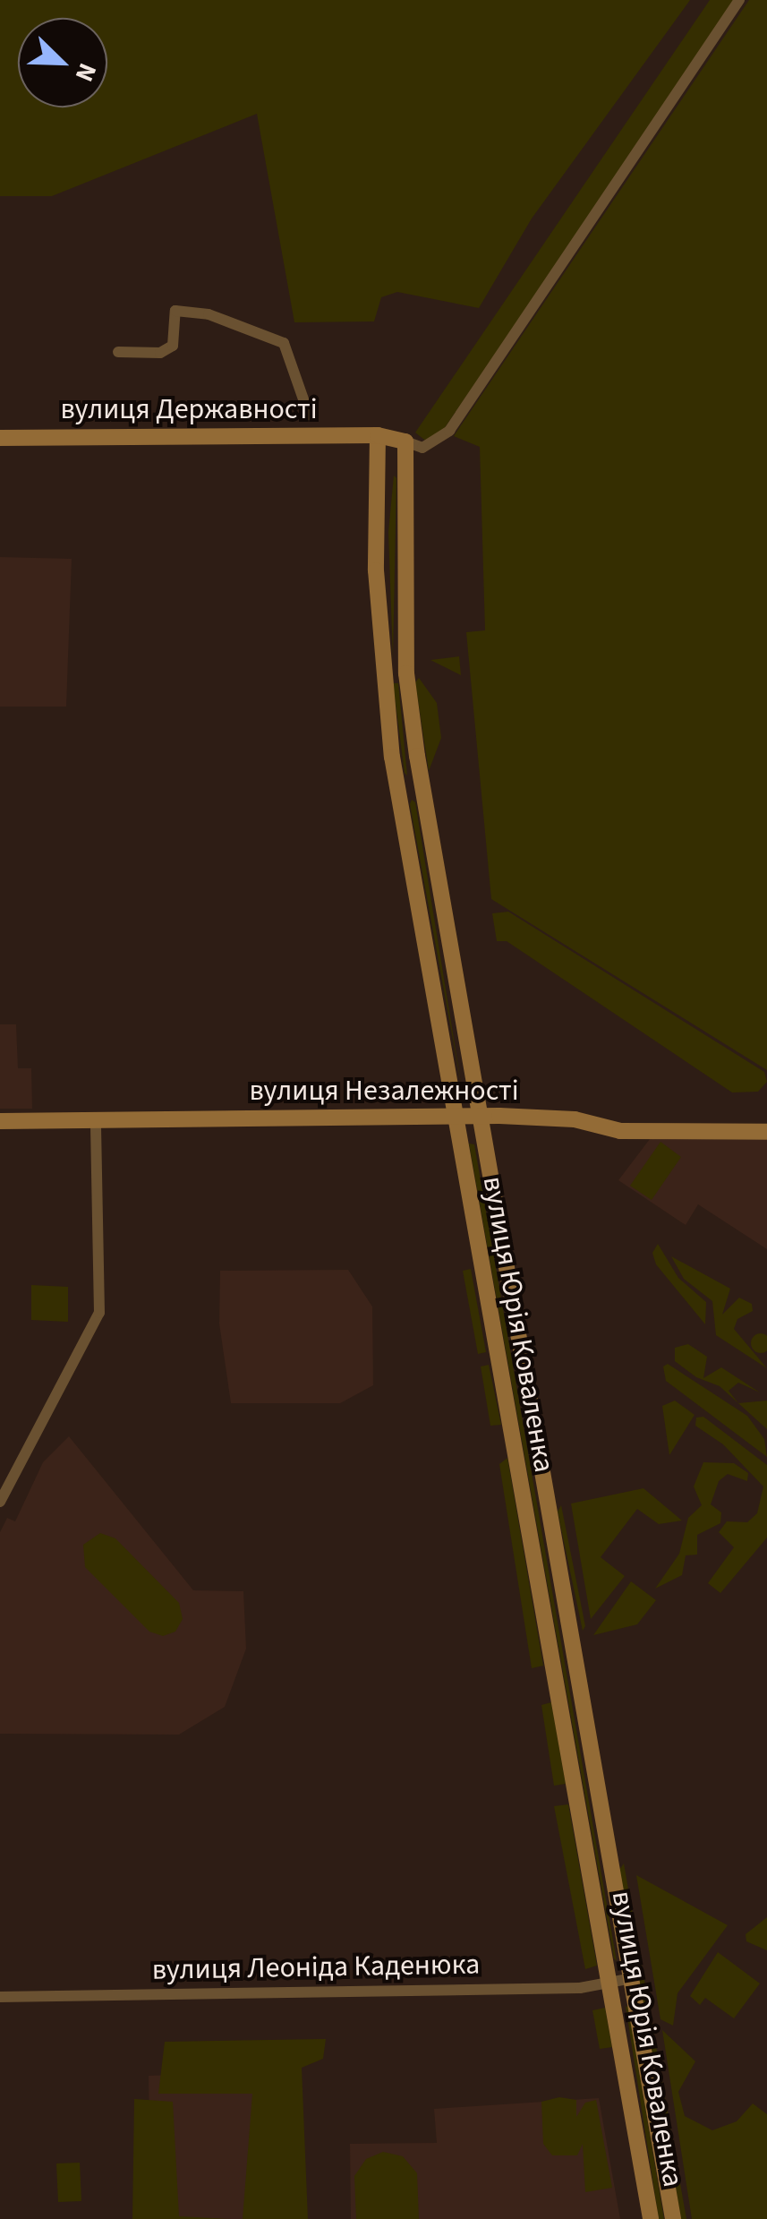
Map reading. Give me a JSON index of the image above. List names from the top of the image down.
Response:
{
  "streets": {
    "main road": ["вулиця Державності", "вулиця Незалежності", "вулиця Юрія Коваленка"],
    "street": ["вулиця Леоніда Каденюка"]
  },
  "crossings": [
    ["вулиця Державності", "вулиця Юрія Коваленка"],
    ["вулиця Незалежності", "вулиця Юрія Коваленка"],
    ["вулиця Юрія Коваленка", "вулиця Леоніда Каденюка"]
  ],
  "north": "bottom right"
}
